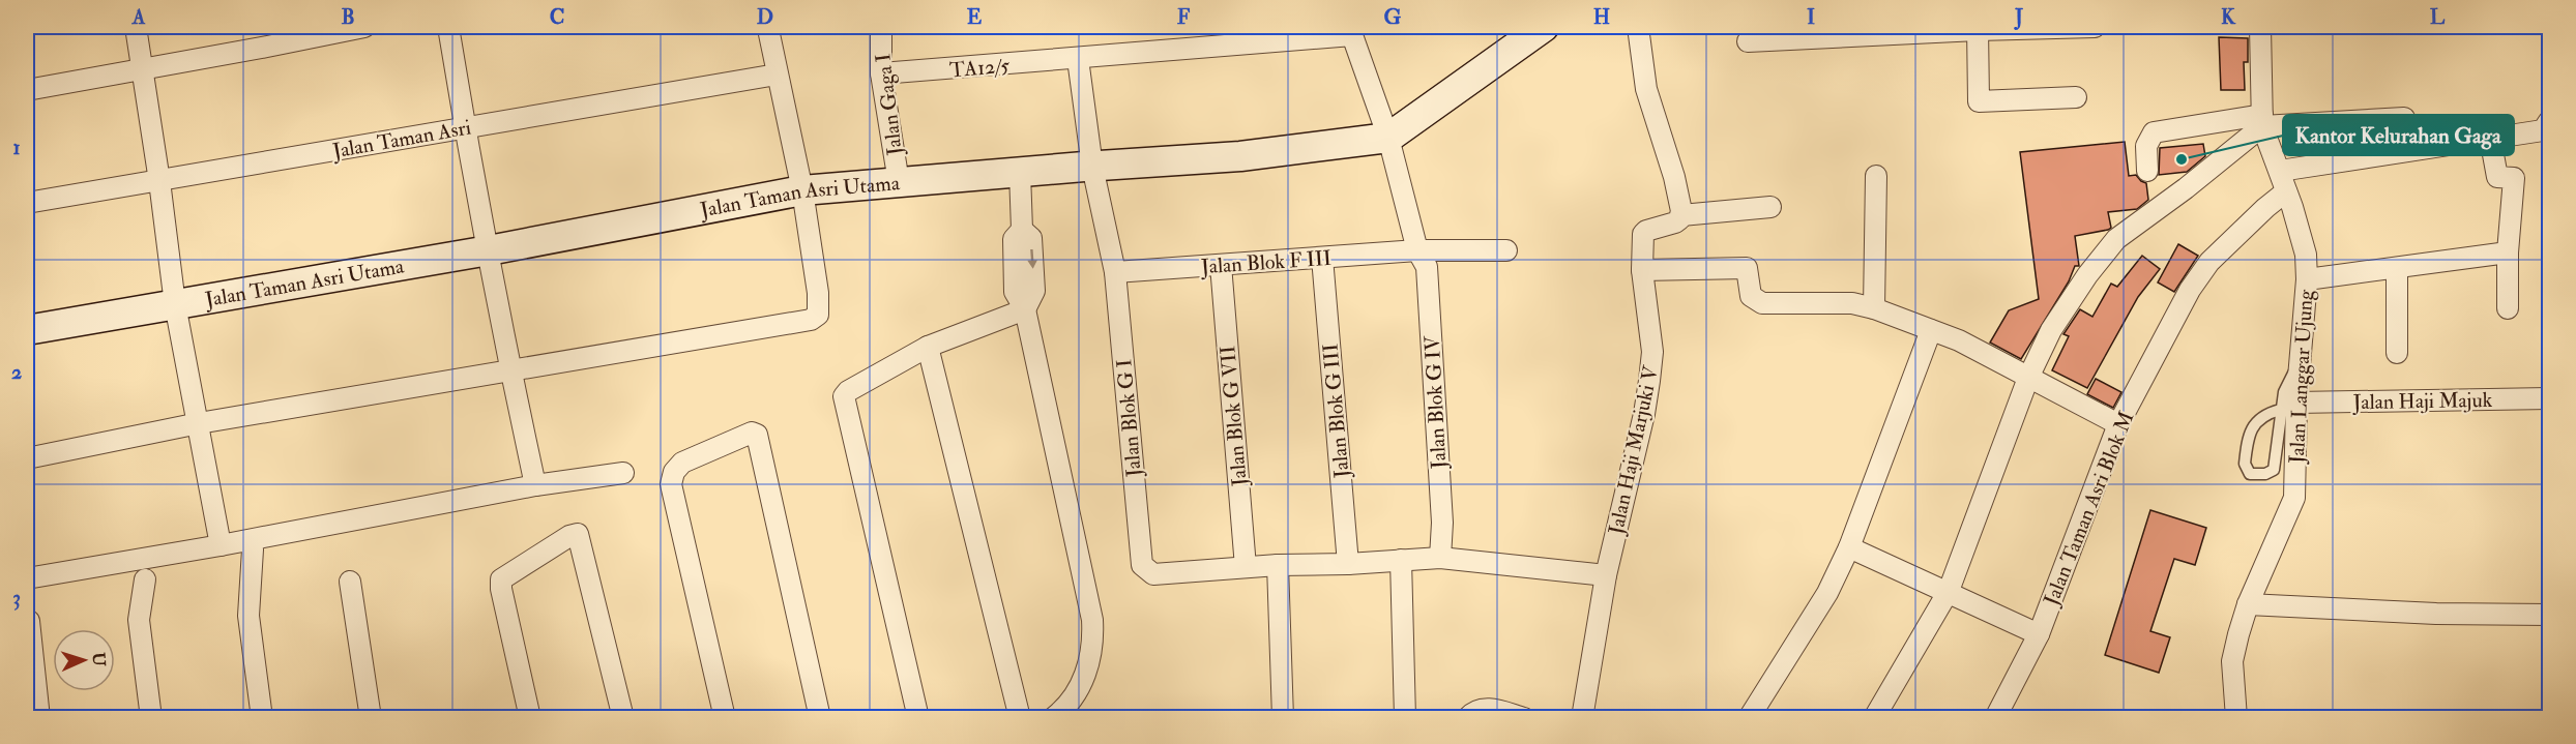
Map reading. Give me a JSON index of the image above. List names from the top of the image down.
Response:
{
  "streets": {
    "street": [
      "TA12/5",
      "Jalan Gaga I",
      "Jalan Taman Asri",
      "Jalan Taman Asri Utama",
      "Jalan Blok F III",
      "Jalan Langgar Ujung",
      "Jalan Haji Majuk",
      "Jalan Blok G IV",
      "Jalan Blok G III",
      "Jalan Blok G VII",
      "Jalan Blok G I",
      "Jalan Haji Marjuki V",
      "Jalan Taman Asri Blok M"
    ]
  },
  "crossings": [
    ["TA12/5", "Jalan Gaga I"],
    ["TA12/5", "Jalan Blok G IV"],
    ["TA12/5", "Jalan Blok G I"],
    ["Jalan Gaga I", "Jalan Taman Asri Utama"],
    ["Jalan Taman Asri Utama", "Jalan Blok G IV"],
    ["Jalan Taman Asri Utama", "Jalan Blok G I"],
    ["Jalan Blok F III", "Jalan Blok G IV"],
    ["Jalan Blok F III", "Jalan Blok G III"],
    ["Jalan Blok F III", "Jalan Blok G VII"],
    ["Jalan Blok F III", "Jalan Blok G I"],
    ["Jalan Langgar Ujung", "Jalan Haji Majuk"],
    ["Jalan Langgar Ujung", "Jalan Taman Asri Blok M"],
    ["Jalan Blok G VII", "Jalan Blok G I"]
  ],
  "places": ["Kantor Kelurahan Gaga"],
  "north": "right",
  "grid": {
    "columns": [
      "A",
      "B",
      "C",
      "D",
      "E",
      "F",
      "G",
      "H",
      "I",
      "J",
      "K",
      "L"
    ],
    "rows": ["1", "2", "3"]
  }
}
